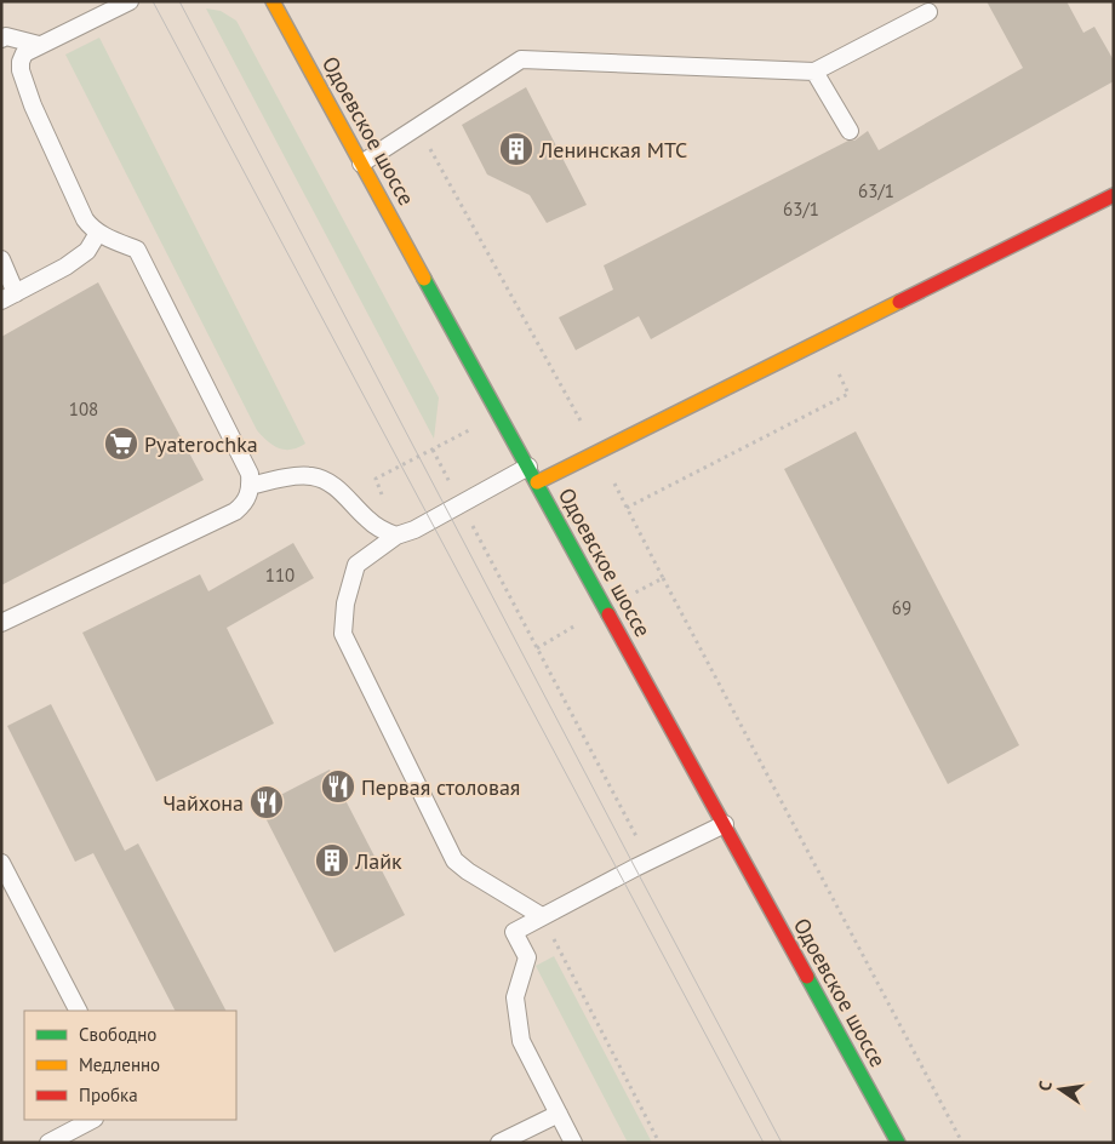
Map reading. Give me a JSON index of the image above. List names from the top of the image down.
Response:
{
  "streets": {
    "main road": ["Одоевское шоссе"]
  },
  "places": {
    "building": ["Ленинская МТС", "Лайк"],
    "supermarket": ["Pyaterochka"],
    "restaurant": ["Первая столовая", "Чайхона"]
  },
  "house_numbers": [
    "63/1",
    "63/1",
    "108",
    "110",
    "69"
  ],
  "legend": ["Свободно", "Медленно", "Пробка"],
  "north": "left"
}
